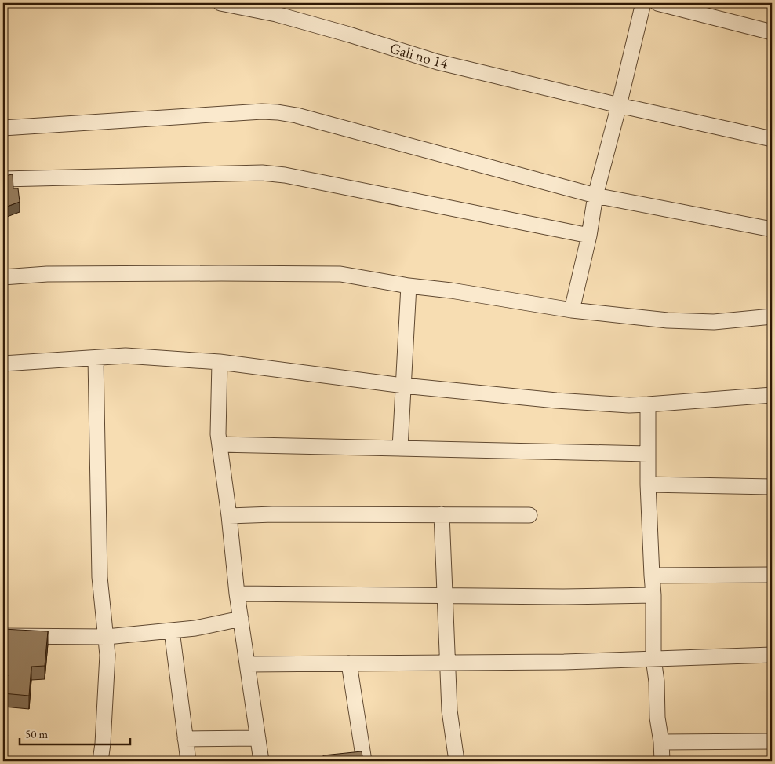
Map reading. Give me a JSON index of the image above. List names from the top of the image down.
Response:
{
  "streets": {
    "street": ["Gali no 14"]
  },
  "scale_bar": "50 m"
}
